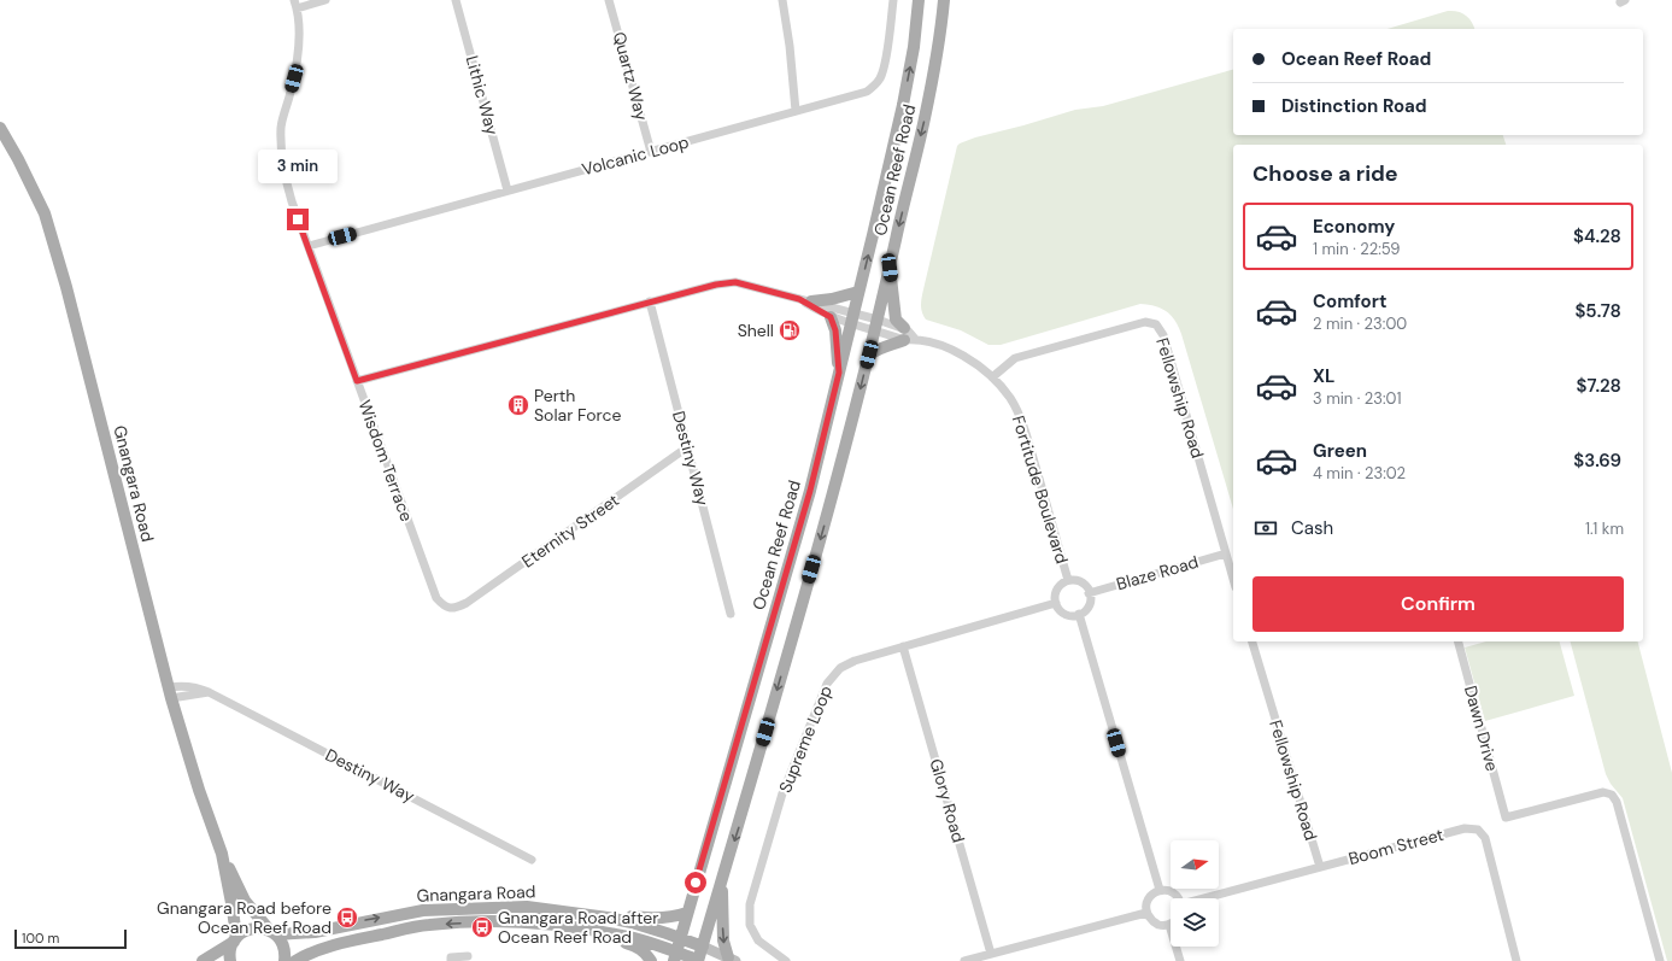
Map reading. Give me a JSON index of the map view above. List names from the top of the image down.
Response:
{
  "streets": {
    "main road": ["Ocean Reef Road", "Gnangara Road"],
    "street": [
      "Quartz Way",
      "Lithic Way",
      "Volcanic Loop",
      "Fellowship Road",
      "Destiny Way",
      "Wisdom Terrace",
      "Fortitude Boulevard",
      "Eternity Street",
      "Blaze Road",
      "Dawn Drive",
      "Supreme Loop",
      "Glory Road",
      "Boom Street"
    ]
  },
  "crossings": [
    ["Quartz Way", "Volcanic Loop"],
    ["Lithic Way", "Volcanic Loop"],
    ["Volcanic Loop", "Wisdom Terrace"],
    ["Ocean Reef Road", "Gnangara Road"],
    ["Ocean Reef Road", "Fortitude Boulevard"],
    ["Fellowship Road", "Fortitude Boulevard"],
    ["Fellowship Road", "Blaze Road"],
    ["Fellowship Road", "Boom Street"],
    ["Destiny Way", "Gnangara Road"],
    ["Destiny Way", "Eternity Street"],
    ["Wisdom Terrace", "Eternity Street"],
    ["Fortitude Boulevard", "Blaze Road"],
    ["Fortitude Boulevard", "Supreme Loop"],
    ["Blaze Road", "Supreme Loop"],
    ["Supreme Loop", "Glory Road"]
  ],
  "places": {
    "fuel station": ["Shell"],
    "building": ["Perth Solar Force"],
    "bus stop": ["Gnangara Road before Ocean Reef Road", "Gnangara Road after Ocean Reef Road"]
  },
  "scale_bar": "100 m",
  "north": "right",
  "page": {
    "banner": ["Ocean Reef Road", "Distinction Road"],
    "heading": "Choose a ride",
    "bubble": "3 min",
    "list": [
      {
        "name": "Economy",
        "note": "1 min · 22:59",
        "value": "$4.28"
      },
      {
        "name": "Comfort",
        "note": "2 min · 23:00",
        "value": "$5.78"
      },
      {
        "name": "XL",
        "note": "3 min · 23:01",
        "value": "$7.28"
      },
      {
        "name": "Green",
        "note": "4 min · 23:02",
        "value": "$3.69"
      }
    ],
    "pay": ["Cash", "1.1 km"],
    "buttons": "Confirm",
    "scale": "100 m"
  }
}
